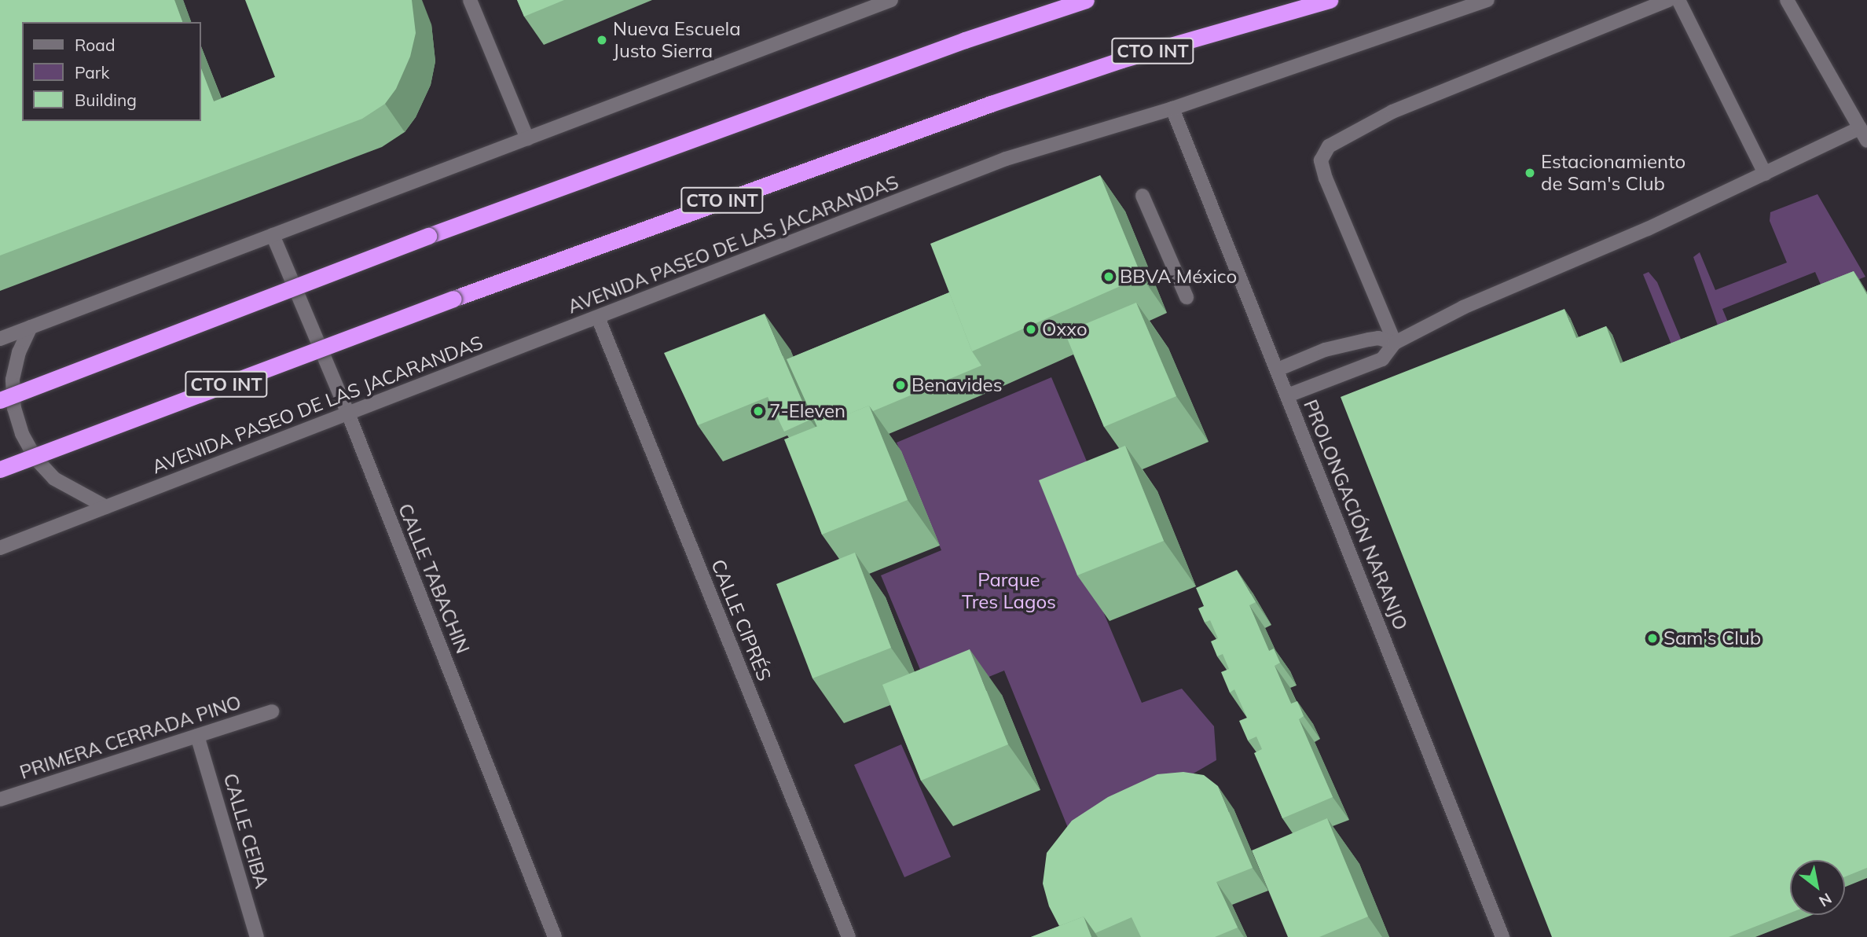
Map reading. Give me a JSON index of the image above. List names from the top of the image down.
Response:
{
  "streets": {
    "highway": ["CTO INT"],
    "street": [
      "AVENIDA PASEO DE LAS JACARANDAS",
      "PROLONGACIÓN NARANJO",
      "CALLE TABACHIN",
      "CALLE CIPRÉS",
      "PRIMERA CERRADA PINO",
      "CALLE CEIBA"
    ]
  },
  "crossings": [
    ["AVENIDA PASEO DE LAS JACARANDAS", "PROLONGACIÓN NARANJO"],
    ["AVENIDA PASEO DE LAS JACARANDAS", "CALLE TABACHIN"],
    ["AVENIDA PASEO DE LAS JACARANDAS", "CALLE CIPRÉS"],
    ["PRIMERA CERRADA PINO", "CALLE CEIBA"]
  ],
  "parks": ["Parque Tres Lagos"],
  "places": [
    "Nueva Escuela Justo Sierra",
    "Estacionamiento de Sam's Club",
    "BBVA México",
    "Oxxo",
    "Benavides",
    "7-Eleven",
    "Sam's Club"
  ],
  "legend": ["Road", "Park", "Building"],
  "north": "bottom right"
}
